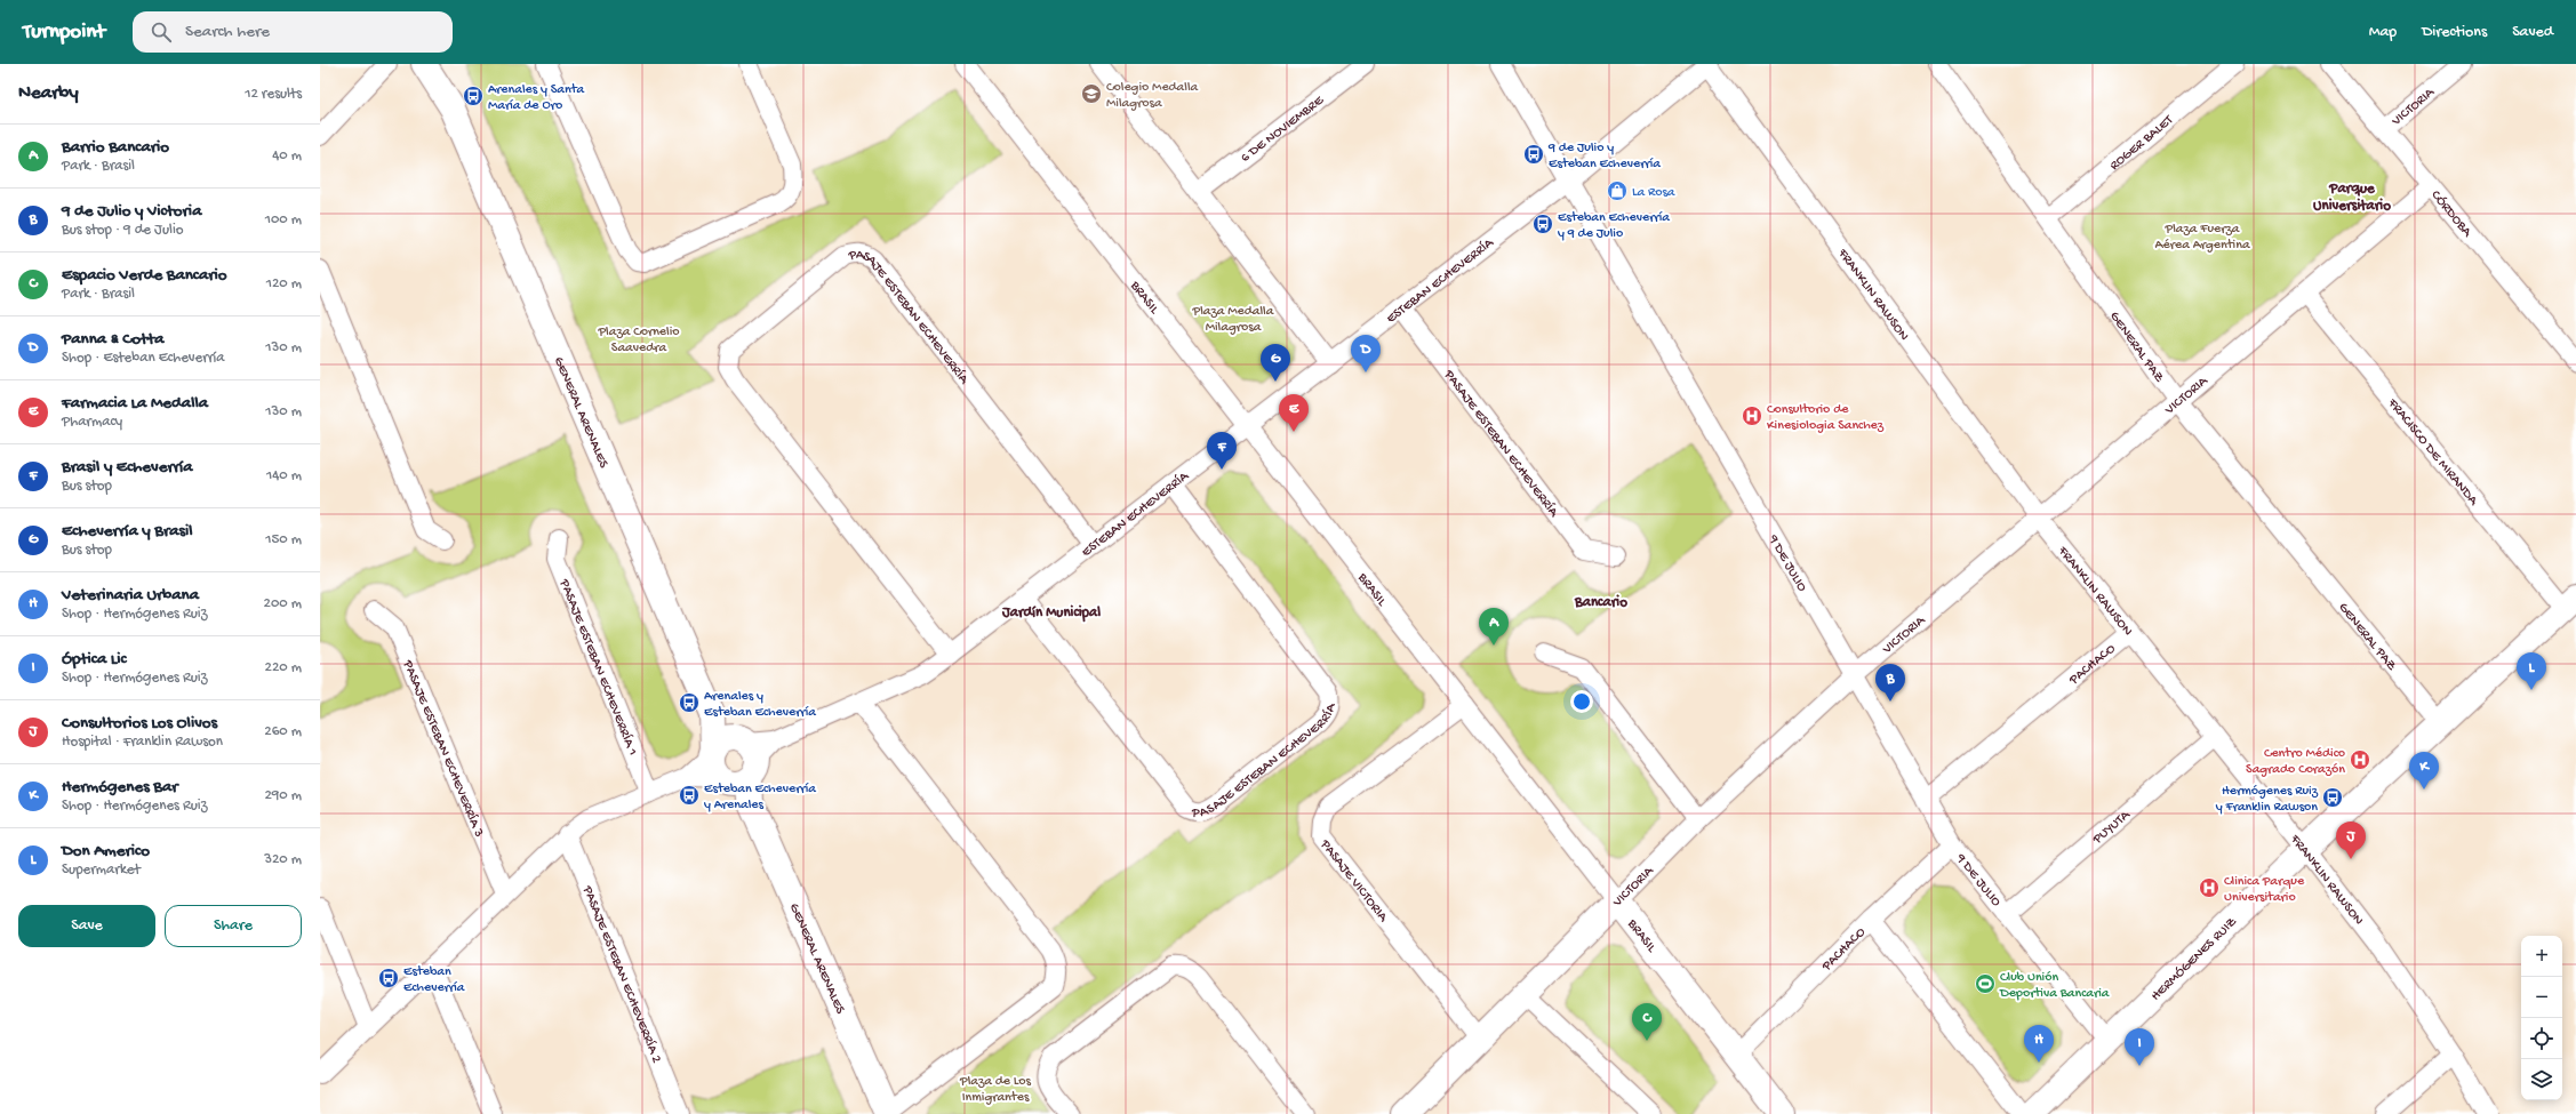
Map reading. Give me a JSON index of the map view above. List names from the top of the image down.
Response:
{
  "streets": {
    "street": [
      "VICTORIA",
      "6 DE NOVIEMBRE",
      "ROGER BALET",
      "CÓRDOBA",
      "ESTEBAN ECHEVERRÍA",
      "FRANKLIN RAWSON",
      "BRASIL",
      "PASAJE ESTEBAN ECHEVERRÍA",
      "GENERAL PAZ",
      "GENERAL ARENALES",
      "FRACISCO DE MIRANDA",
      "9 DE JULIO",
      "PACHACO",
      "PASAJE ESTEBAN ECHEVERRÍA 1",
      "PASAJE ESTEBAN ECHEVERRÍA 3",
      "PUYUTA",
      "PASAJE VICTORIA",
      "HERMÓGENES RUIZ",
      "PASAJE ESTEBAN ECHEVERRÍA 2"
    ]
  },
  "crossings": [
    ["VICTORIA", "CÓRDOBA"],
    ["VICTORIA", "FRANKLIN RAWSON"],
    ["VICTORIA", "BRASIL"],
    ["VICTORIA", "GENERAL PAZ"],
    ["VICTORIA", "FRACISCO DE MIRANDA"],
    ["VICTORIA", "9 DE JULIO"],
    ["VICTORIA", "PASAJE VICTORIA"],
    ["ROGER BALET", "GENERAL PAZ"],
    ["ESTEBAN ECHEVERRÍA", "FRANKLIN RAWSON"],
    ["ESTEBAN ECHEVERRÍA", "BRASIL"],
    ["ESTEBAN ECHEVERRÍA", "PASAJE ESTEBAN ECHEVERRÍA"],
    ["ESTEBAN ECHEVERRÍA", "GENERAL ARENALES"],
    ["ESTEBAN ECHEVERRÍA", "9 DE JULIO"],
    ["ESTEBAN ECHEVERRÍA", "PASAJE ESTEBAN ECHEVERRÍA 1"],
    ["ESTEBAN ECHEVERRÍA", "PASAJE ESTEBAN ECHEVERRÍA 3"],
    ["ESTEBAN ECHEVERRÍA", "PASAJE ESTEBAN ECHEVERRÍA 2"],
    ["FRANKLIN RAWSON", "PACHACO"],
    ["FRANKLIN RAWSON", "PUYUTA"],
    ["FRANKLIN RAWSON", "HERMÓGENES RUIZ"],
    ["BRASIL", "PACHACO"],
    ["BRASIL", "PASAJE VICTORIA"],
    ["GENERAL PAZ", "HERMÓGENES RUIZ"],
    ["FRACISCO DE MIRANDA", "HERMÓGENES RUIZ"],
    ["9 DE JULIO", "PACHACO"],
    ["9 DE JULIO", "PUYUTA"],
    ["9 DE JULIO", "HERMÓGENES RUIZ"]
  ],
  "districts": ["Parque Universitario", "Bancario", "Jardín Municipal"],
  "parks": [
    "Plaza Fuerza Aérea Argentina",
    "Plaza Medalla Milagrosa",
    "Plaza Cornelio Saavedra",
    "Plaza de Los Inmigrantes"
  ],
  "places": {
    "school or university": ["Colegio Medalla Milagrosa"],
    "bus stop": [
      "Arenales y Santa María de Oro",
      "9 de Julio y Esteban Echeverría",
      "Esteban Echeverría y 9 de Julio",
      "Arenales y Esteban Echeverría",
      "Esteban Echeverría y Arenales",
      "Hermógenes Ruiz y Franklin Rawson",
      "Esteban Echeverría"
    ],
    "shop": ["La Rosa"],
    "hospital": ["Consultorio de Kinesiologia Sanchez", "Centro Médico Sagrado Corazón", "Clinica Parque Universitario"],
    "sports": ["Club Unión Deportiva Bancaria"]
  },
  "page": {
    "header": "Turnpoint",
    "search": "Search here",
    "nav": ["Map", "Directions", "Saved"],
    "heading": ["Nearby", "12 results"],
    "list": [
      {
        "mark": "A",
        "name": "Barrio Bancario",
        "note": "Park · Brasil",
        "value": "40 m"
      },
      {
        "mark": "B",
        "name": "9 de Julio y Victoria",
        "note": "Bus stop · 9 de Julio",
        "value": "100 m"
      },
      {
        "mark": "C",
        "name": "Espacio Verde Bancario",
        "note": "Park · Brasil",
        "value": "120 m"
      },
      {
        "mark": "D",
        "name": "Panna & Cotta",
        "note": "Shop · Esteban Echeverría",
        "value": "130 m"
      },
      {
        "mark": "E",
        "name": "Farmacia La Medalla",
        "note": "Pharmacy",
        "value": "130 m"
      },
      {
        "mark": "F",
        "name": "Brasil y Echeverría",
        "note": "Bus stop",
        "value": "140 m"
      },
      {
        "mark": "G",
        "name": "Echeverría y Brasil",
        "note": "Bus stop",
        "value": "150 m"
      },
      {
        "mark": "H",
        "name": "Veterinaria Urbana",
        "note": "Shop · Hermógenes Ruiz",
        "value": "200 m"
      },
      {
        "mark": "I",
        "name": "Óptica Lic",
        "note": "Shop · Hermógenes Ruiz",
        "value": "220 m"
      },
      {
        "mark": "J",
        "name": "Consultorios Los Olivos",
        "note": "Hospital · Franklin Rawson",
        "value": "260 m"
      },
      {
        "mark": "K",
        "name": "Hermógenes Bar",
        "note": "Shop · Hermógenes Ruiz",
        "value": "290 m"
      },
      {
        "mark": "L",
        "name": "Don Americo",
        "note": "Supermarket",
        "value": "320 m"
      }
    ],
    "pins": [
      "D",
      "G",
      "E",
      "F",
      "A",
      "L",
      "B",
      "K",
      "J",
      "C",
      "H",
      "I"
    ],
    "buttons": ["Save", "Share"],
    "map_buttons": ["+", "−"]
  }
}
